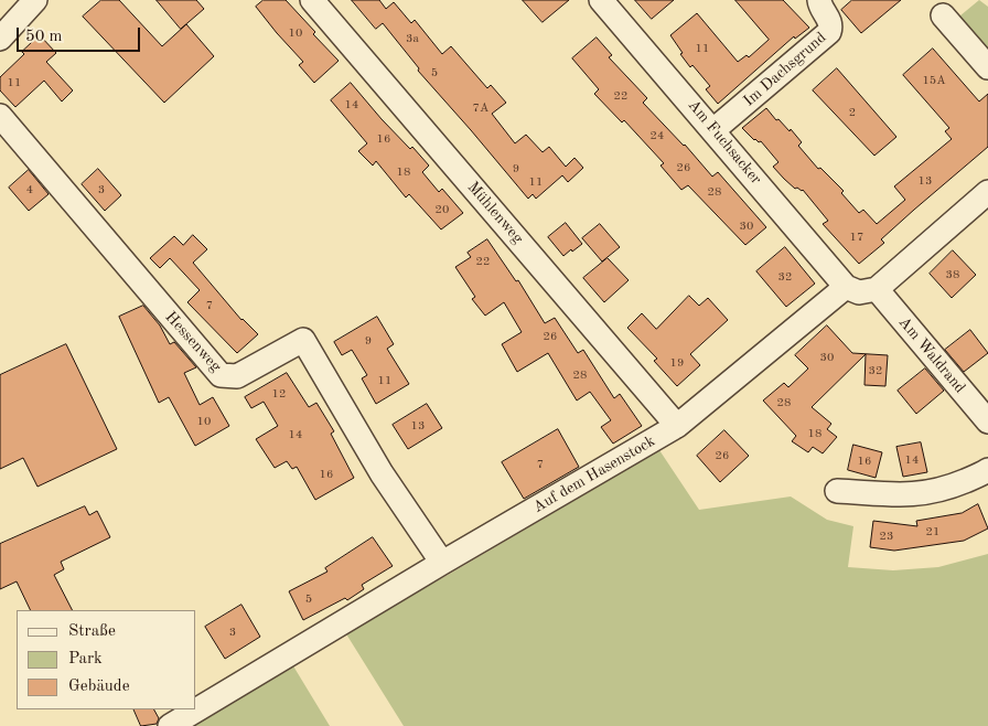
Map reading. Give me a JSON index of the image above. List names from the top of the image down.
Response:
{
  "streets": {
    "street": [
      "Im Dachsgrund",
      "Am Fuchsacker",
      "Mühlenweg",
      "Hessenweg",
      "Am Waldrand",
      "Auf dem Hasenstock"
    ]
  },
  "crossings": [
    ["Im Dachsgrund", "Am Fuchsacker"],
    ["Am Fuchsacker", "Auf dem Hasenstock"],
    ["Mühlenweg", "Auf dem Hasenstock"],
    ["Hessenweg", "Auf dem Hasenstock"]
  ],
  "house_numbers": [
    "10",
    "3a",
    "11",
    "5",
    "15A",
    "11",
    "22",
    "14",
    "7A",
    "2",
    "24",
    "16",
    "26",
    "9",
    "18",
    "13",
    "11",
    "4",
    "3",
    "28",
    "20",
    "30",
    "17",
    "22",
    "38",
    "32",
    "7",
    "26",
    "9",
    "30",
    "19",
    "32",
    "28",
    "11",
    "12",
    "28",
    "10",
    "13",
    "18",
    "14",
    "26",
    "14",
    "16",
    "7",
    "16",
    "21",
    "23",
    "5",
    "3"
  ],
  "legend": ["Straße", "Park", "Gebäude"],
  "scale_bar": "50 m"
}
